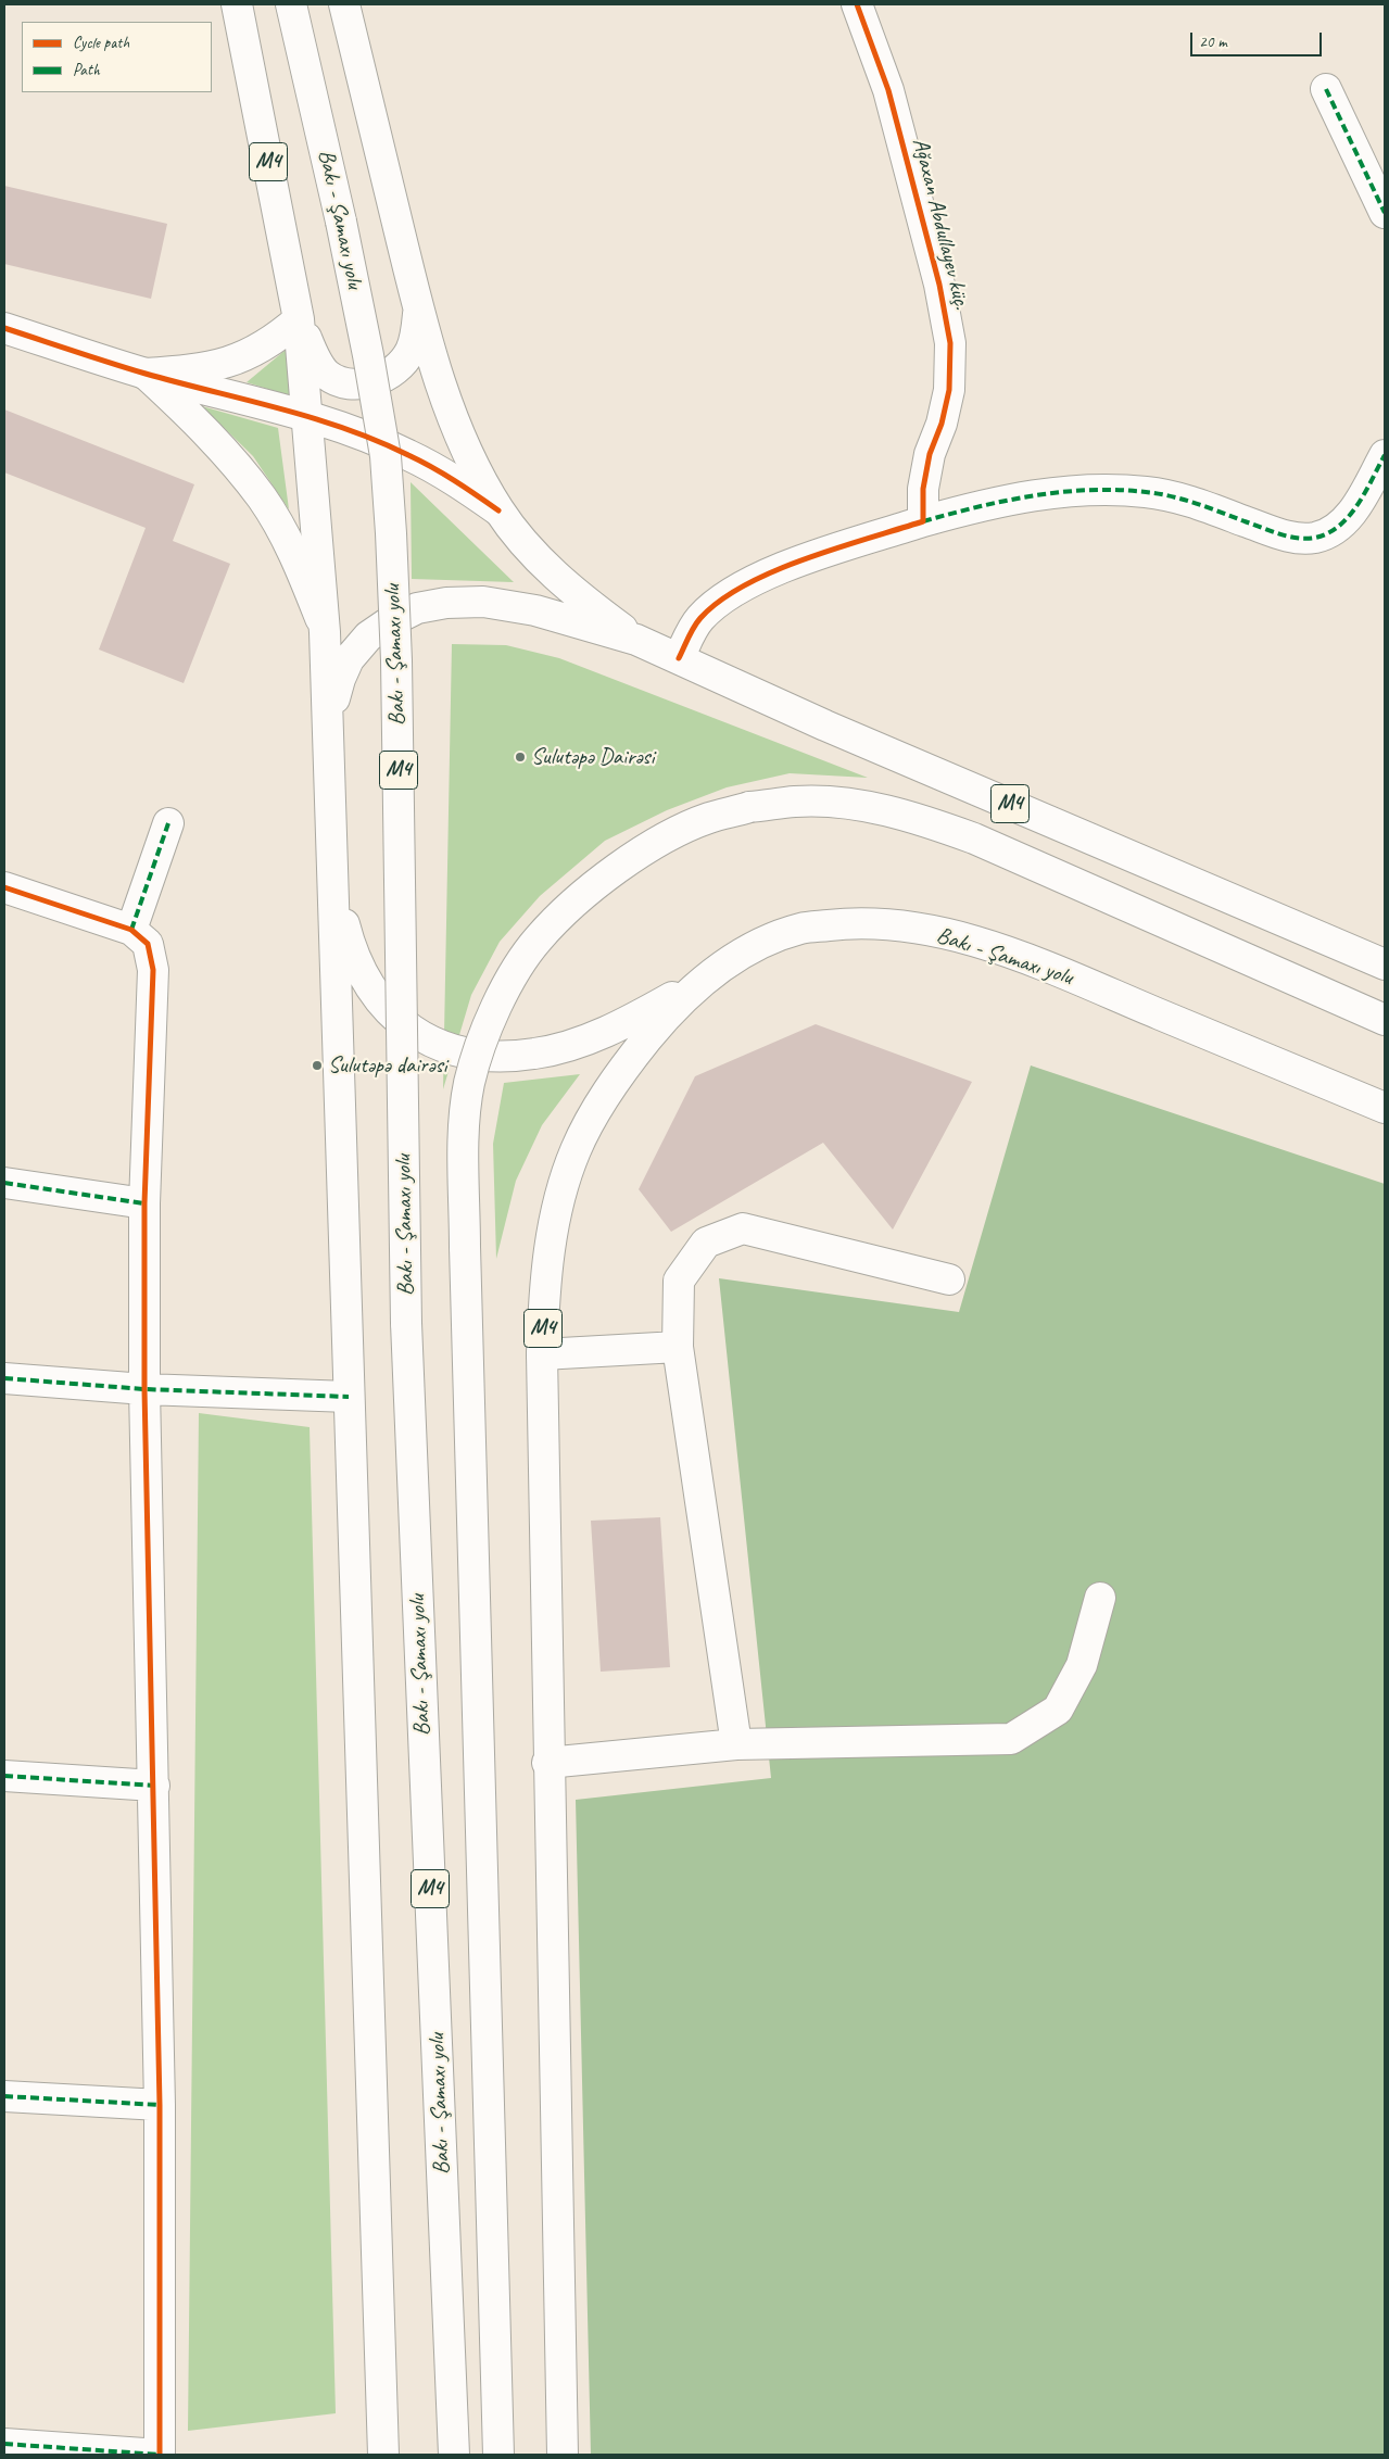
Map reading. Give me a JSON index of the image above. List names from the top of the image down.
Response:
{
  "streets": {
    "main road": ["M4", "Bakı - Şamaxı yolu", "Ağaxan Abdullayev küç."]
  },
  "places": ["Sulutəpə Dairəsi", "Sulutəpə dairəsi"],
  "legend": ["Cycle path", "Path"],
  "scale_bar": "20 m"
}
